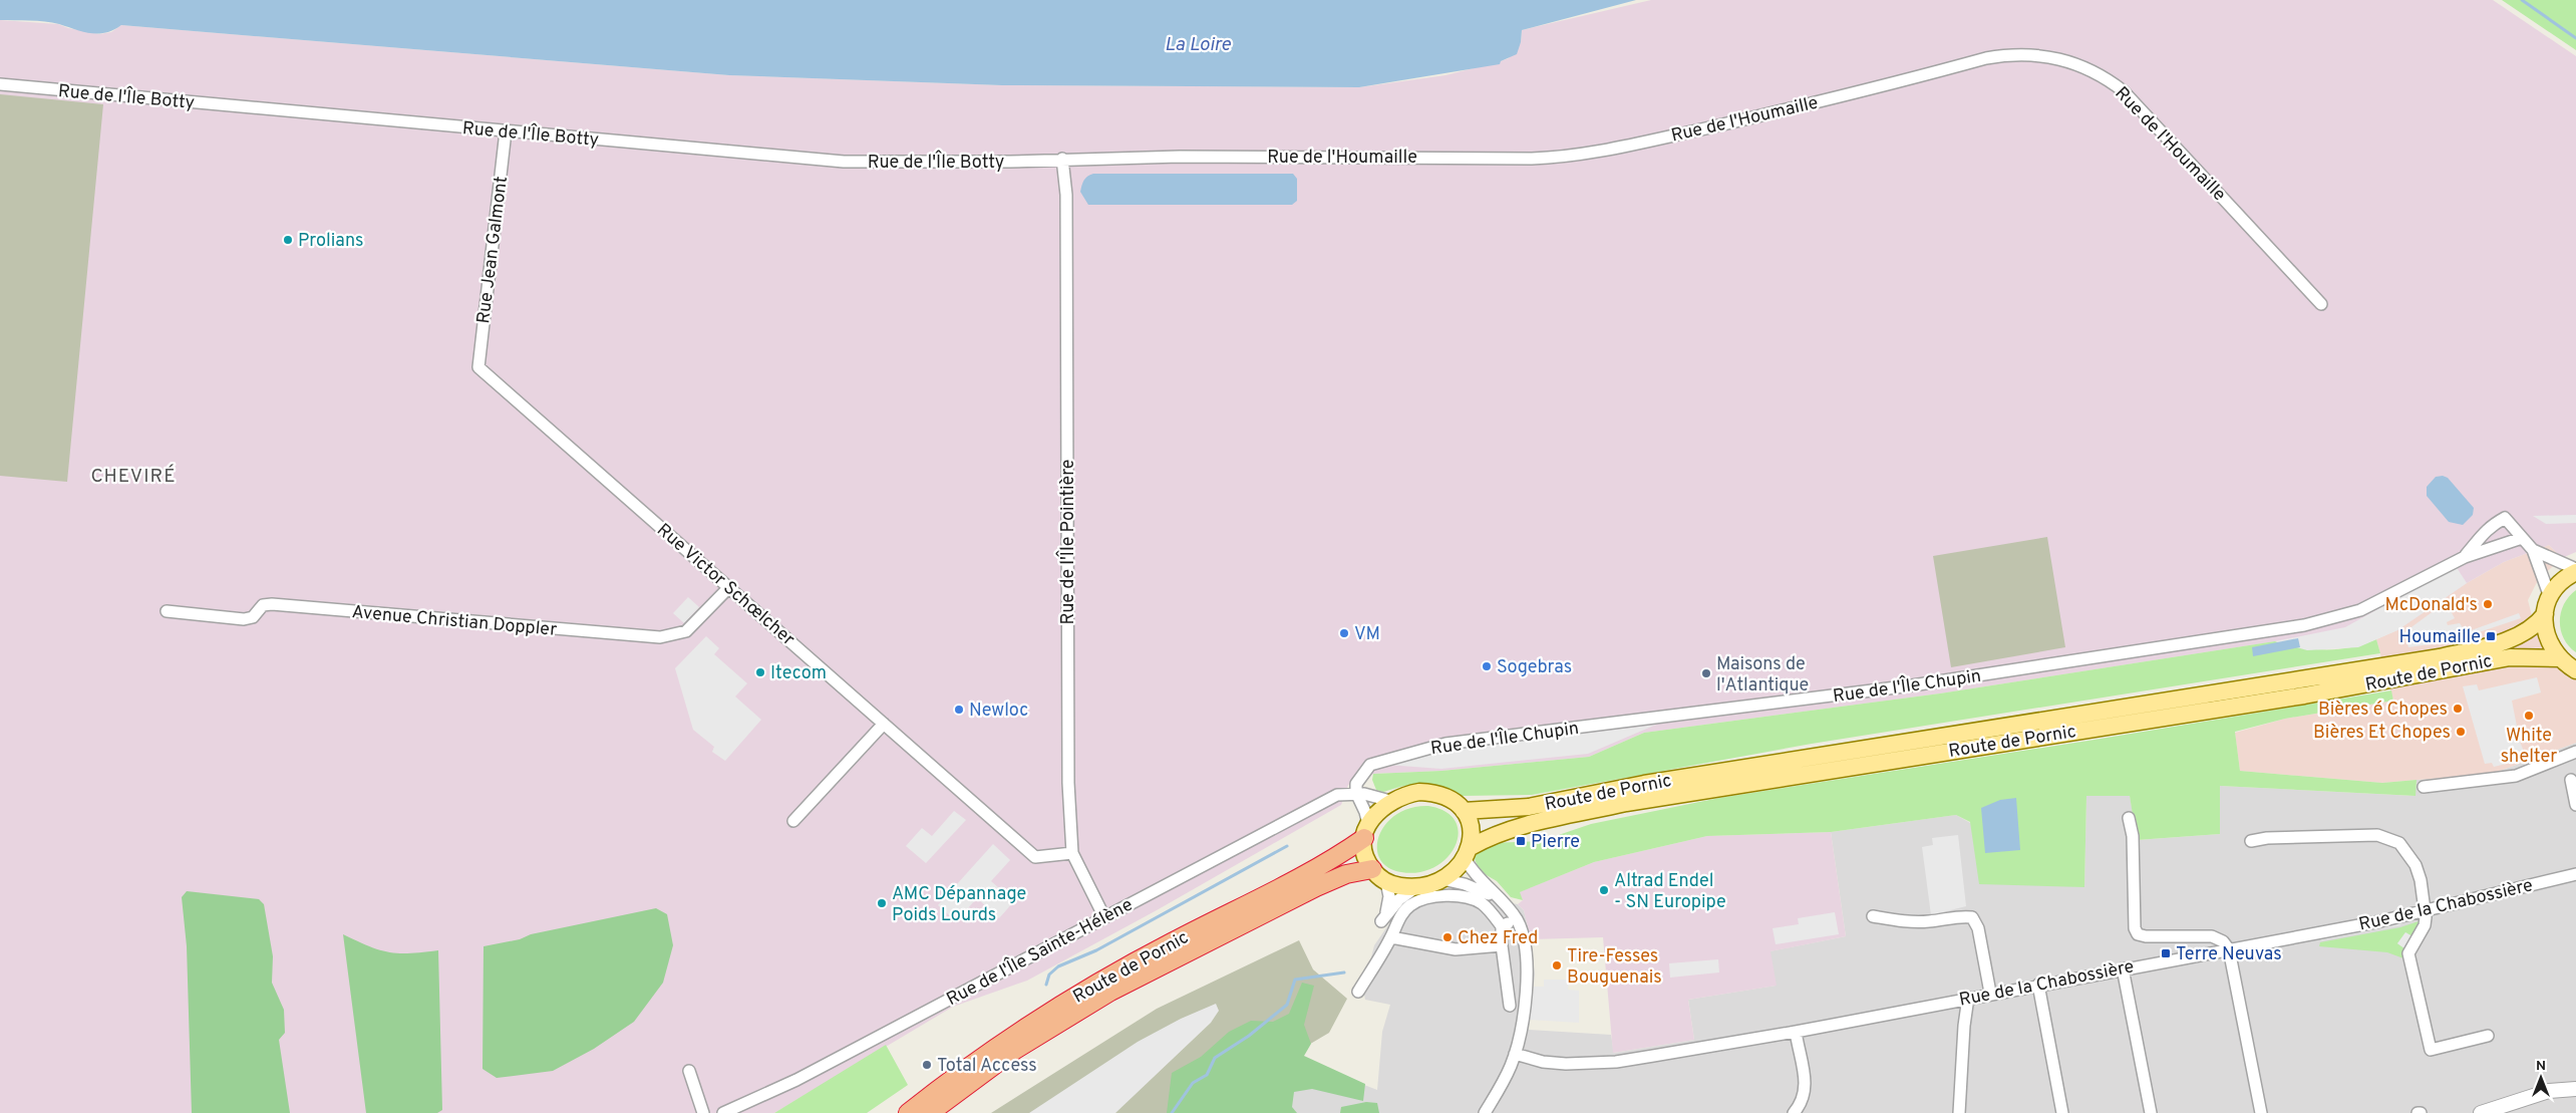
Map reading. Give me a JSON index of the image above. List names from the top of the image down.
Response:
{
  "streets": {
    "highway": ["Route de Pornic"],
    "street": [
      "Rue de l'Île Botty",
      "Rue de l'Houmaille",
      "Rue Jean Galmont",
      "Rue de l'Île Pointière",
      "Rue Victor Schœlcher",
      "Avenue Christian Doppler",
      "Rue de l'Île Chupin",
      "Rue de la Chabossière",
      "Rue de l'Île Sainte-Hélène"
    ]
  },
  "crossings": [
    ["Rue de l'Île Botty", "Rue de l'Houmaille"],
    ["Rue de l'Île Botty", "Rue Jean Galmont"],
    ["Rue de l'Île Botty", "Rue de l'Île Pointière"],
    ["Rue de l'Houmaille", "Rue de l'Île Pointière"],
    ["Rue Jean Galmont", "Rue Victor Schœlcher"],
    ["Rue de l'Île Pointière", "Rue Victor Schœlcher"],
    ["Rue de l'Île Pointière", "Rue de l'Île Sainte-Hélène"],
    ["Rue Victor Schœlcher", "Avenue Christian Doppler"],
    ["Rue de l'Île Chupin", "Rue de l'Île Sainte-Hélène"]
  ],
  "districts": ["CHEVIRÉ"],
  "water": ["La Loire"],
  "places": {
    "other": [
      "Prolians",
      "McDonald's",
      "VM",
      "Sogebras",
      "Itecom",
      "Maisons de l'Atlantique",
      "Bières é Chopes",
      "Newloc",
      "White shelter",
      "Bières Et Chopes",
      "Altrad Endel - SN Europipe",
      "AMC Dépannage Poids Lourds",
      "Chez Fred",
      "Tire-Fesses Bouguenais",
      "Total Access"
    ],
    "transit": ["Houmaille", "Pierre", "Terre Neuvas"]
  },
  "north": "top"
}
